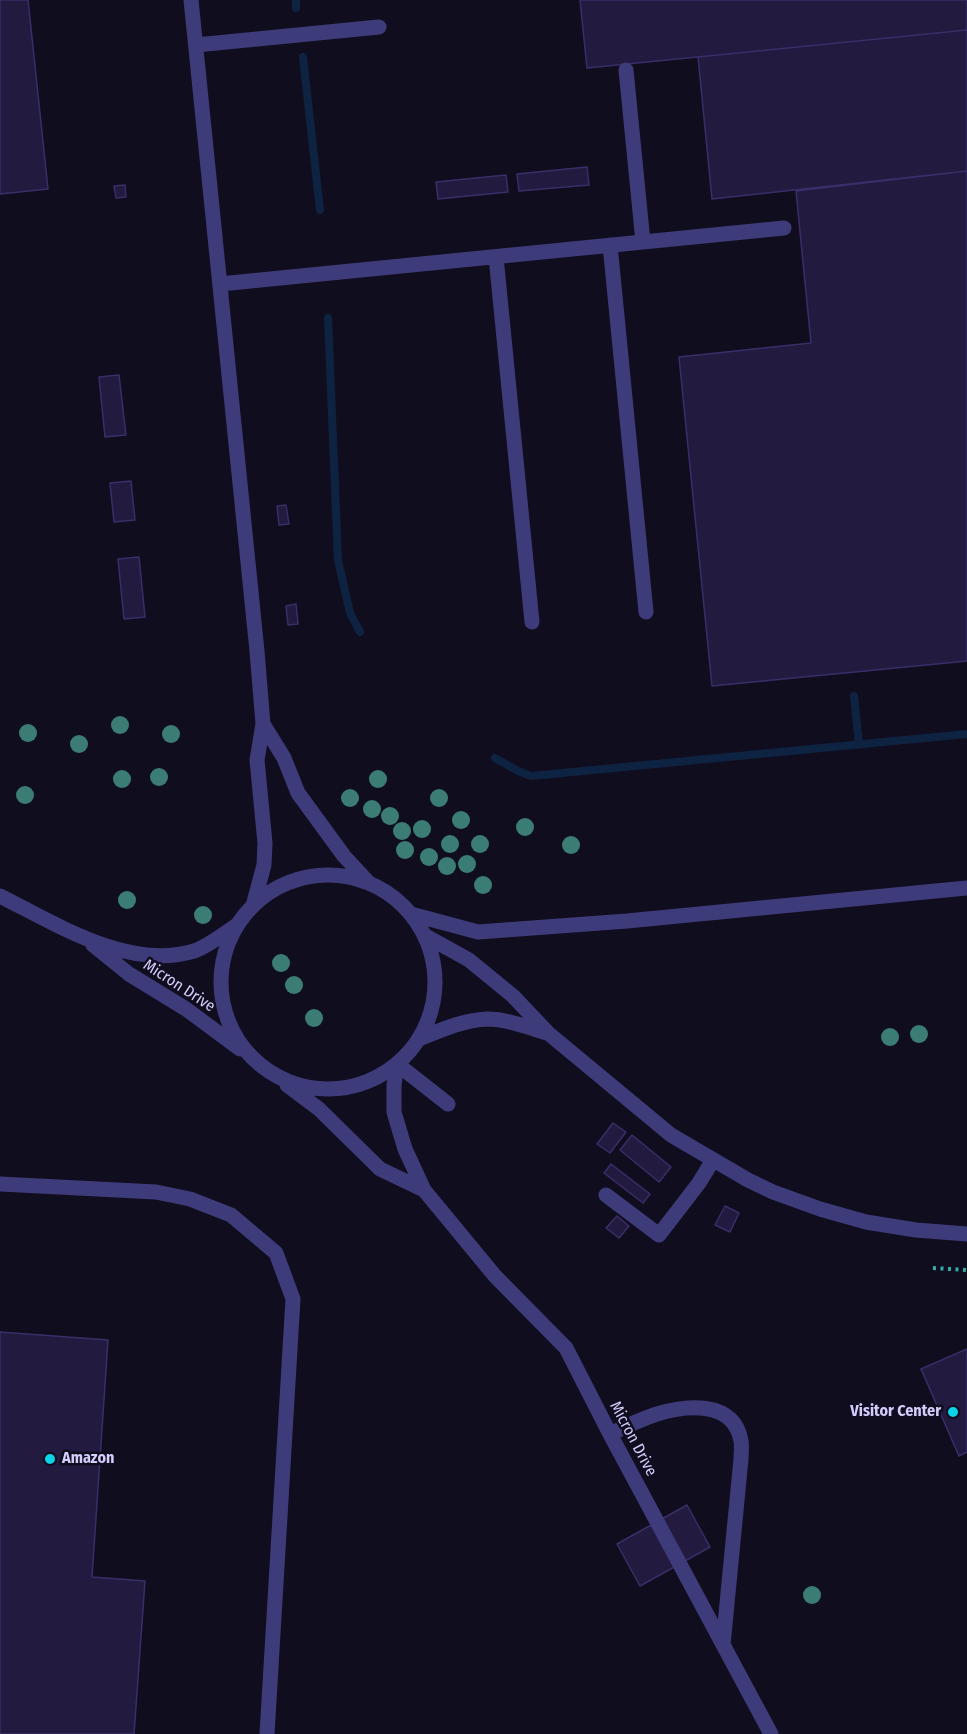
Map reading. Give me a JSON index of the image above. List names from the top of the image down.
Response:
{
  "streets": {
    "lane": ["Micron Drive"]
  },
  "places": ["Visitor Center", "Amazon"]
}
